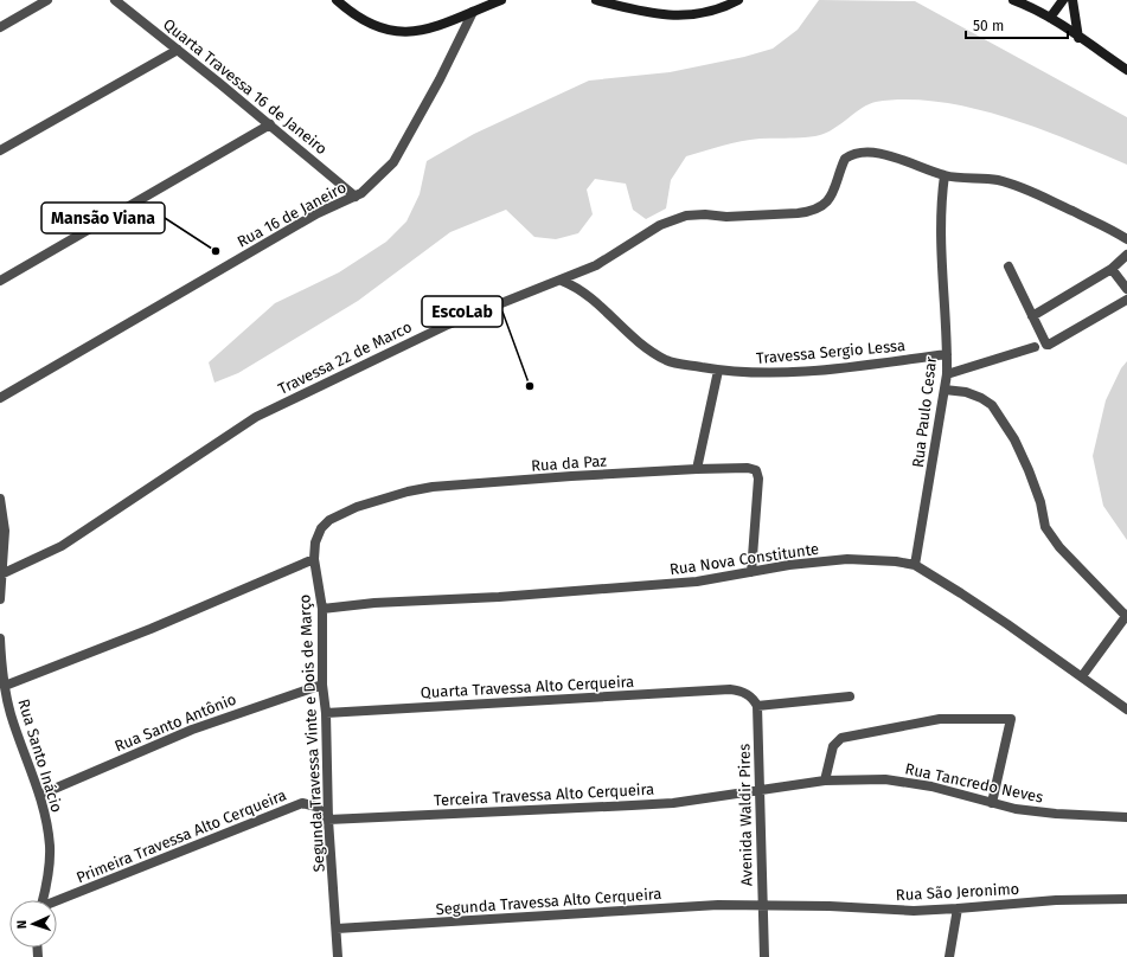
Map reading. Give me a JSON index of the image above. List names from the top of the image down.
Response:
{
  "streets": {
    "street": [
      "Quarta Travessa 16 de Janeiro",
      "Rua 16 de Janeiro",
      "Travessa Sergio Lessa",
      "Travessa 22 de Marco",
      "Rua Paulo Cesar",
      "Rua da Paz",
      "Rua Nova Constitunte",
      "Quarta Travessa Alto Cerqueira",
      "Rua Santo Antônio",
      "Segunda Travessa Vinte e Dois de Março",
      "Rua Santo Inácio",
      "Rua Tancredo Neves",
      "Terceira Travessa Alto Cerqueira",
      "Avenida Waldir Pires",
      "Primeira Travessa Alto Cerqueira",
      "Rua São Jeronimo",
      "Segunda Travessa Alto Cerqueira"
    ]
  },
  "crossings": [
    ["Quarta Travessa 16 de Janeiro", "Rua 16 de Janeiro"],
    ["Travessa Sergio Lessa", "Travessa 22 de Marco"],
    ["Travessa Sergio Lessa", "Rua Paulo Cesar"],
    ["Travessa 22 de Marco", "Rua Paulo Cesar"],
    ["Rua Paulo Cesar", "Rua Nova Constitunte"],
    ["Rua da Paz", "Rua Nova Constitunte"],
    ["Rua da Paz", "Segunda Travessa Vinte e Dois de Março"],
    ["Rua Nova Constitunte", "Segunda Travessa Vinte e Dois de Março"],
    ["Quarta Travessa Alto Cerqueira", "Segunda Travessa Vinte e Dois de Março"],
    ["Quarta Travessa Alto Cerqueira", "Avenida Waldir Pires"],
    ["Rua Santo Antônio", "Segunda Travessa Vinte e Dois de Março"],
    ["Rua Santo Antônio", "Rua Santo Inácio"],
    ["Segunda Travessa Vinte e Dois de Março", "Terceira Travessa Alto Cerqueira"],
    ["Segunda Travessa Vinte e Dois de Março", "Primeira Travessa Alto Cerqueira"],
    ["Segunda Travessa Vinte e Dois de Março", "Segunda Travessa Alto Cerqueira"],
    ["Rua Tancredo Neves", "Terceira Travessa Alto Cerqueira"],
    ["Rua Tancredo Neves", "Avenida Waldir Pires"],
    ["Terceira Travessa Alto Cerqueira", "Avenida Waldir Pires"],
    ["Terceira Travessa Alto Cerqueira", "Primeira Travessa Alto Cerqueira"],
    ["Avenida Waldir Pires", "Rua São Jeronimo"],
    ["Avenida Waldir Pires", "Segunda Travessa Alto Cerqueira"],
    ["Rua São Jeronimo", "Segunda Travessa Alto Cerqueira"]
  ],
  "places": ["Mansão Viana", "EscoLab"],
  "scale_bar": "50 m",
  "north": "left"
}
